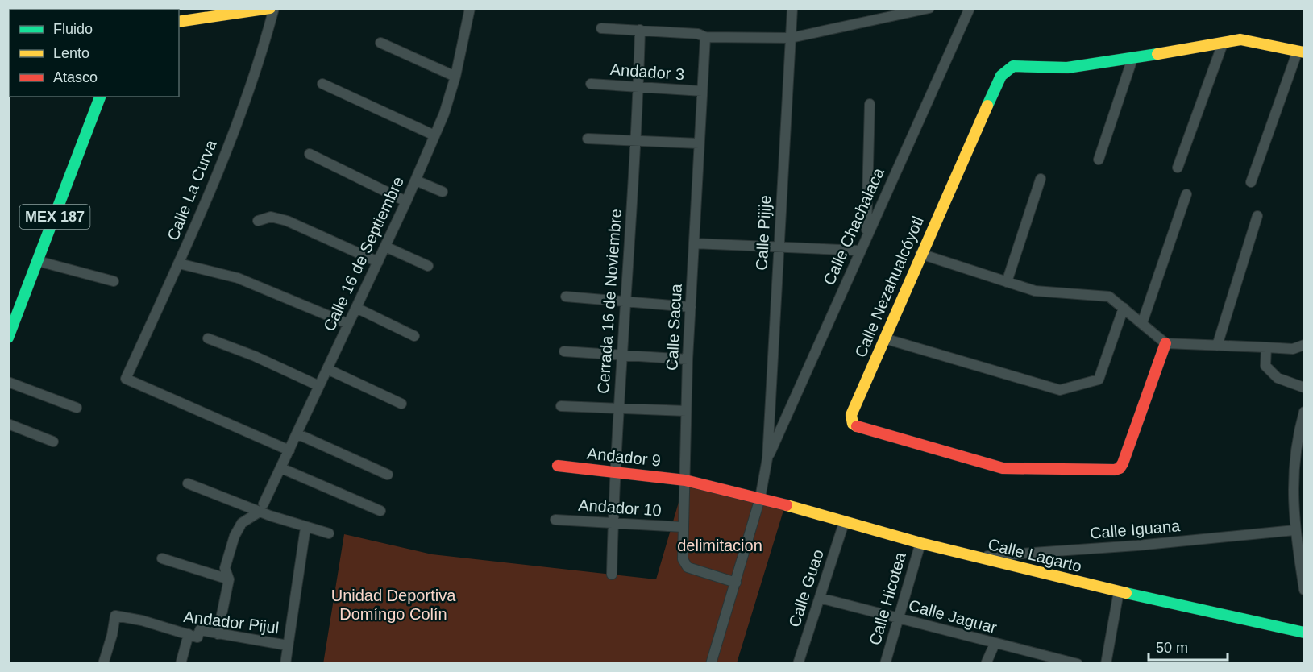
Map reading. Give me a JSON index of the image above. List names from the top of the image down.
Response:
{
  "streets": {
    "street": [
      "Andador 3",
      "Calle La Curva",
      "MEX 187",
      "Calle Chachalaca",
      "Calle Pijije",
      "Calle 16 de Septiembre",
      "Calle Nezahualcóyotl",
      "Cerrada 16 de Noviembre",
      "Calle Sacua",
      "Andador 9",
      "Andador 10",
      "Calle Iguana",
      "Calle Lagarto",
      "Calle Guao",
      "Calle Hicotea",
      "Calle Jaguar",
      "Andador Pijul"
    ]
  },
  "crossings": [
    ["Andador 3", "Cerrada 16 de Noviembre"],
    ["Andador 3", "Calle Sacua"],
    ["Calle La Curva", "Calle 16 de Septiembre"],
    ["Calle Chachalaca", "Calle Pijije"],
    ["Cerrada 16 de Noviembre", "Andador 9"],
    ["Cerrada 16 de Noviembre", "Andador 10"],
    ["Calle Sacua", "Andador 9"],
    ["Calle Sacua", "Andador 10"],
    ["Andador 9", "Calle Lagarto"],
    ["Calle Iguana", "Calle Lagarto"],
    ["Calle Lagarto", "Calle Guao"],
    ["Calle Lagarto", "Calle Hicotea"],
    ["Calle Guao", "Calle Jaguar"],
    ["Calle Hicotea", "Calle Jaguar"]
  ],
  "parks": ["delimitacion", "Unidad Deportiva Domíngo Colín"],
  "legend": ["Fluido", "Lento", "Atasco"],
  "scale_bar": "50 m"
}
